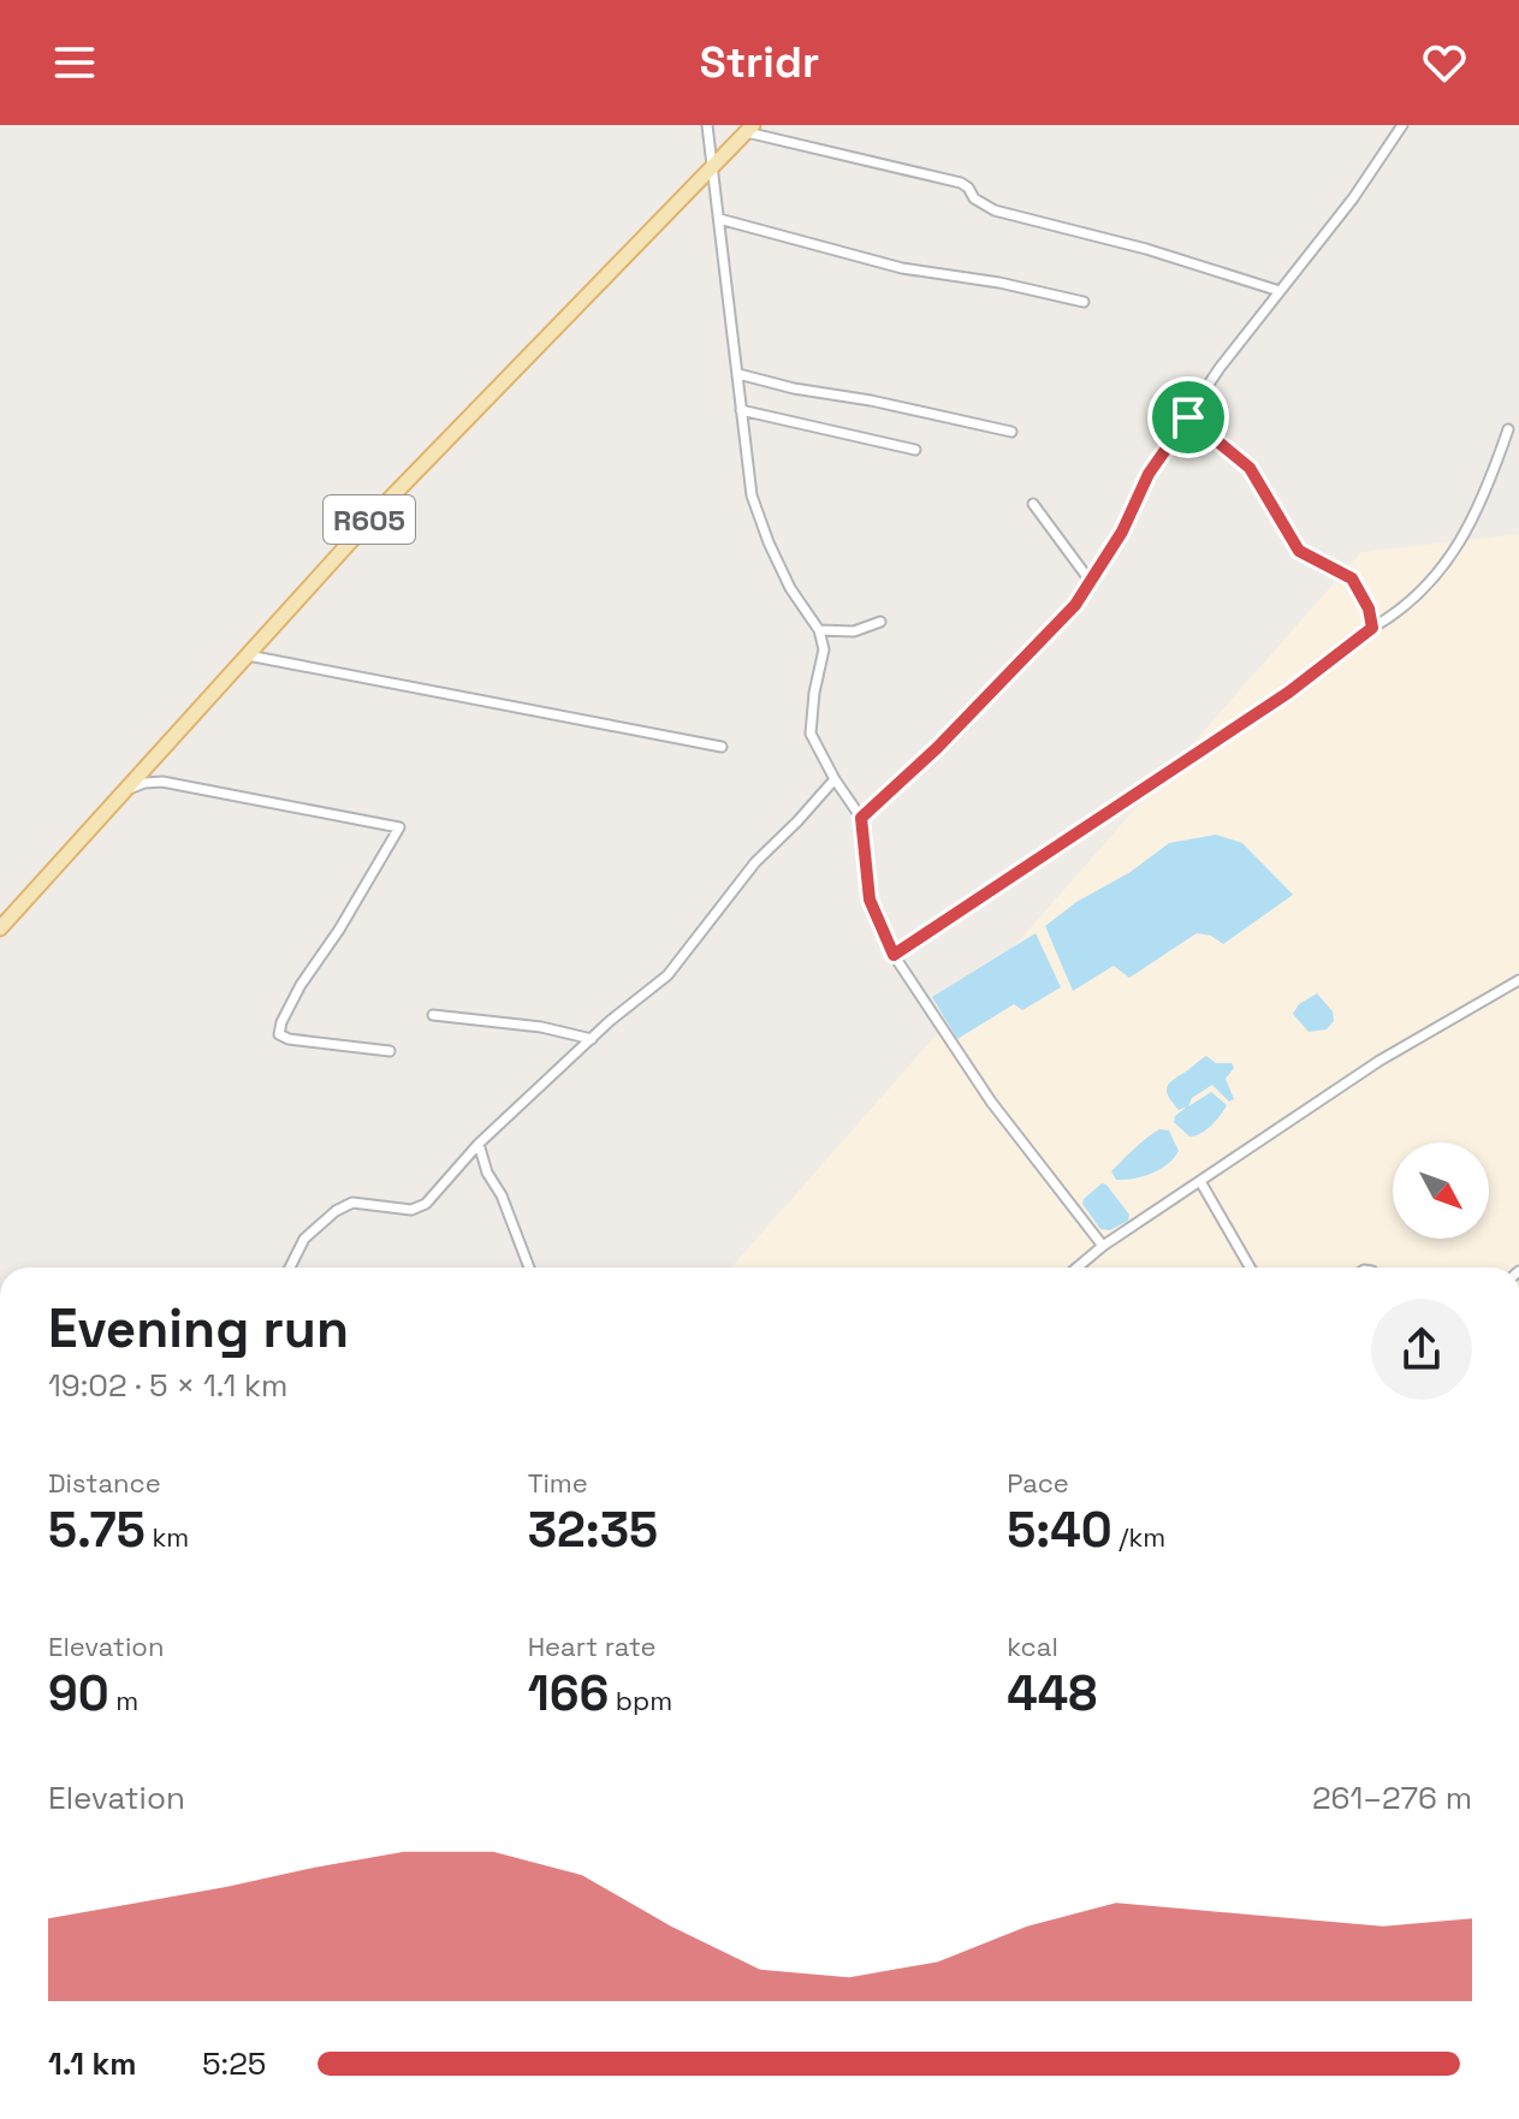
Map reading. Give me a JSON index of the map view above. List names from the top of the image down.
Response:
{
  "streets": {
    "main road": ["R605"]
  },
  "north": "bottom right",
  "page": {
    "header": "Stridr",
    "heading": ["Evening run", "19:02 · 5 × 1.1 km"],
    "stats": [
      ["Distance", "5.75 km"],
      ["Time", "32:35"],
      ["Pace", "5:40 /km"],
      ["Elevation", "90 m"],
      ["Heart rate", "166 bpm"],
      ["kcal", "448"]
    ],
    "chart": ["Elevation", "261–276 m"],
    "list": [
      {
        "name": "1.1 km",
        "note": "5:25"
      }
    ]
  }
}
